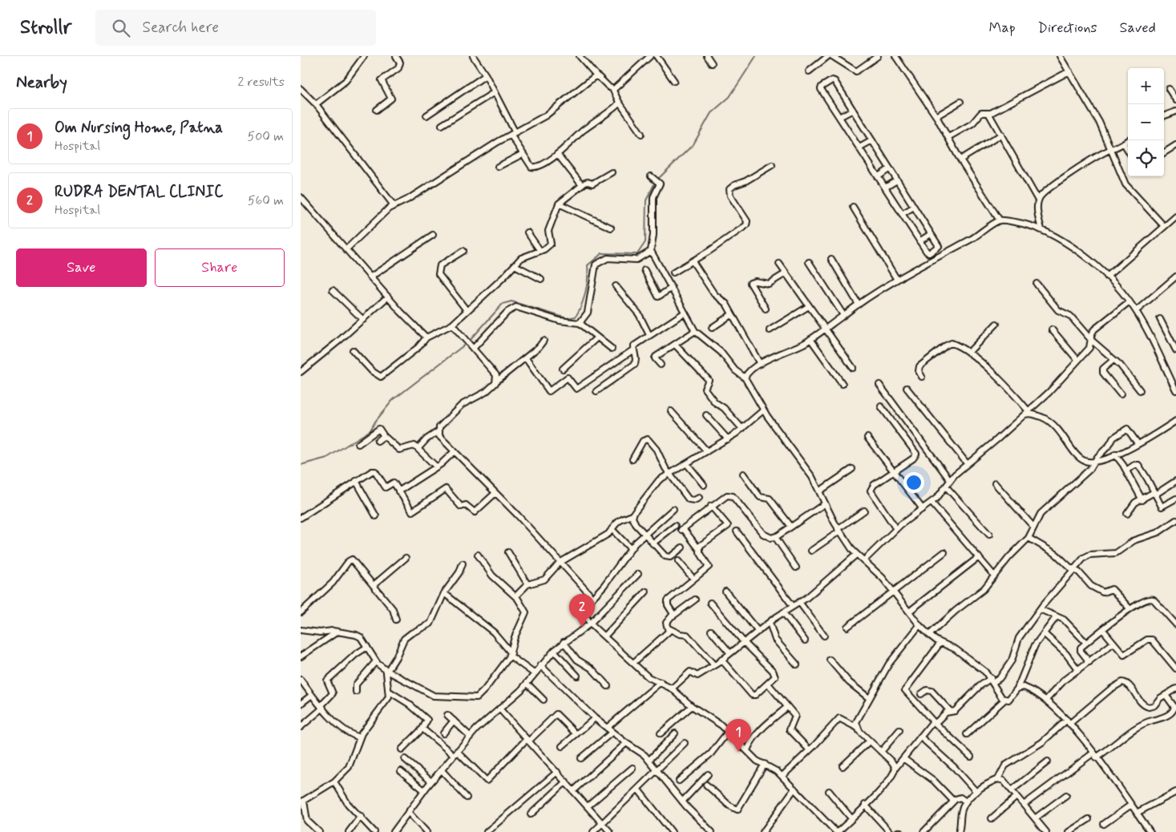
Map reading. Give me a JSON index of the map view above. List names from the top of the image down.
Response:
{
  "page": {
    "header": "Strollr",
    "search": "Search here",
    "nav": ["Map", "Directions", "Saved"],
    "heading": ["Nearby", "2 results"],
    "map_buttons": ["+", "−"],
    "list": [
      {
        "mark": "1",
        "name": "Om Nursing Home, Patna",
        "note": "Hospital",
        "value": "500 m"
      },
      {
        "mark": "2",
        "name": "RUDRA DENTAL CLINIC",
        "note": "Hospital",
        "value": "560 m"
      }
    ],
    "buttons": ["Save", "Share"],
    "pins": ["2", "1"]
  }
}
